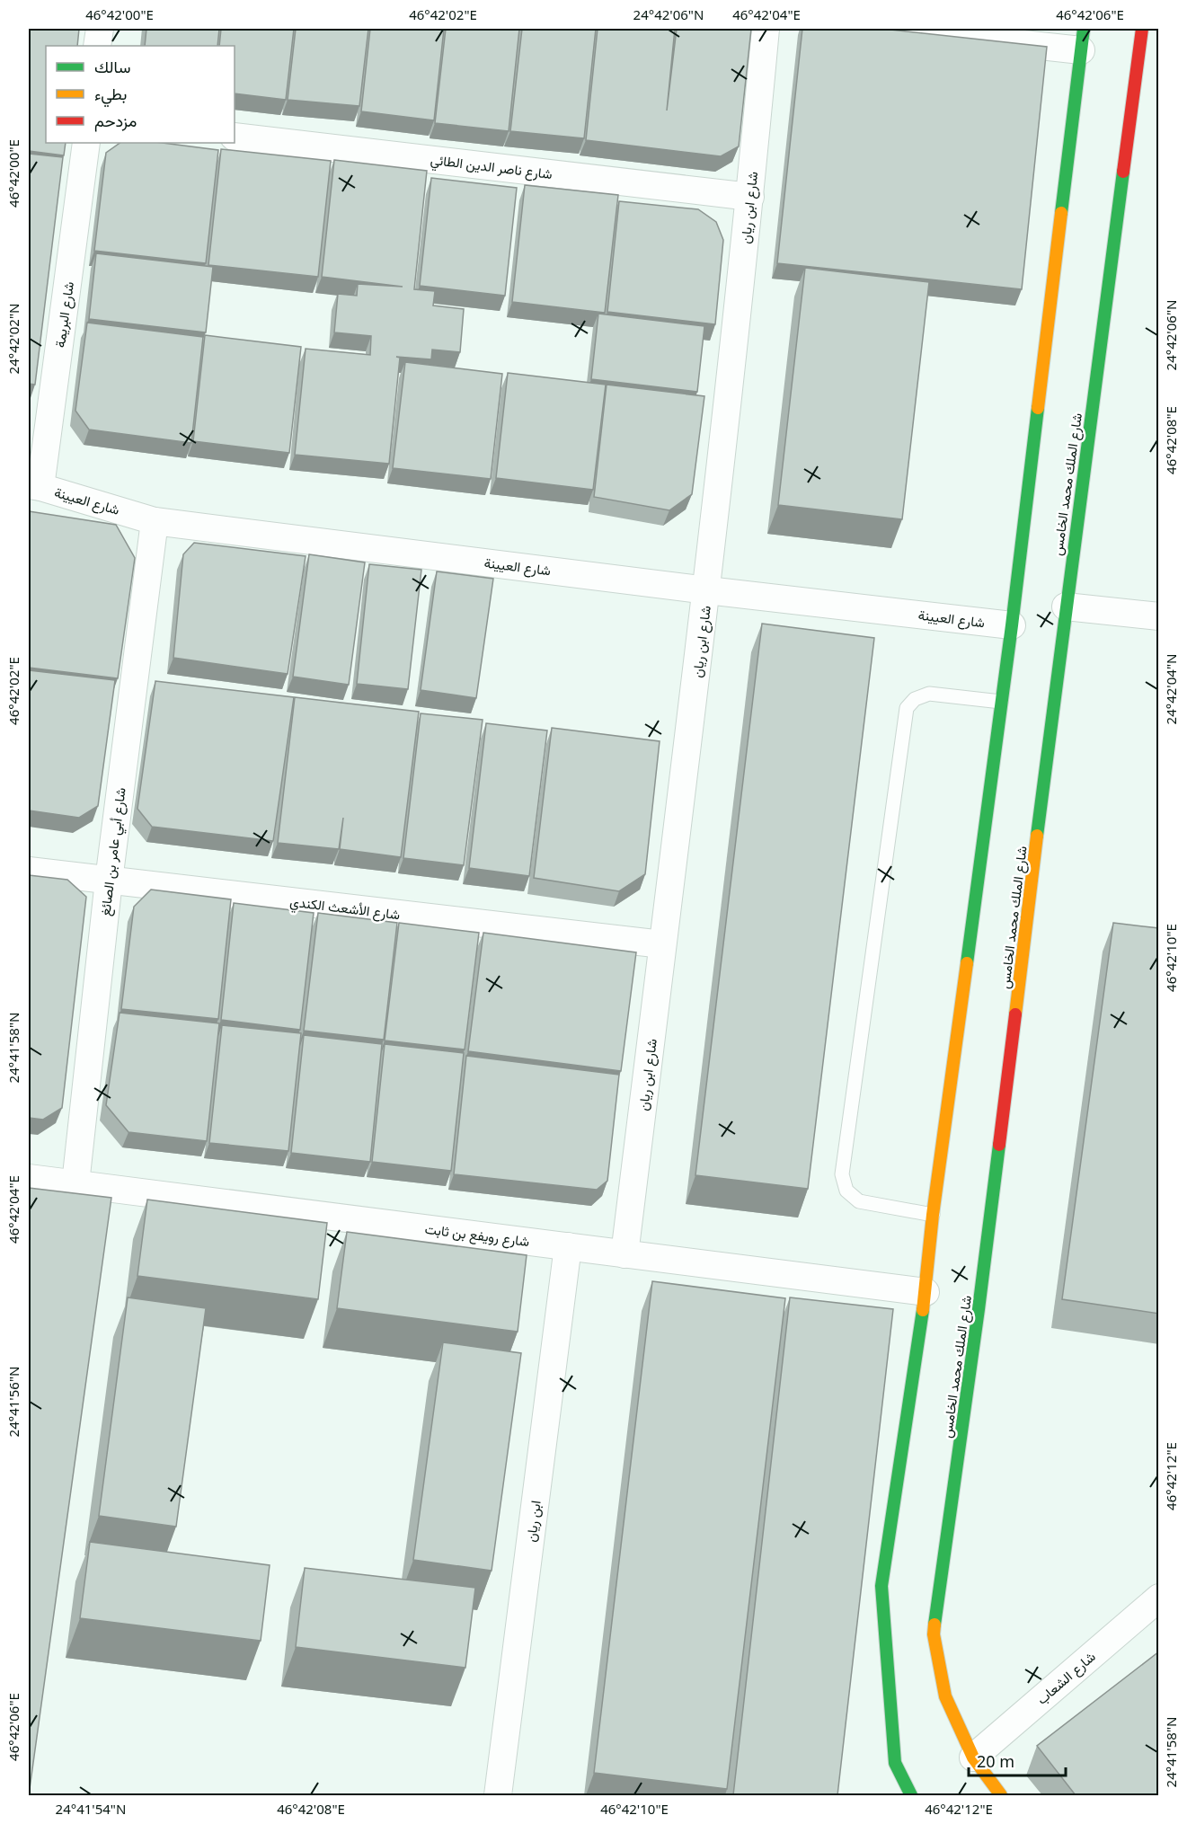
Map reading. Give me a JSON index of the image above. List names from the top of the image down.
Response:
{
  "streets": {
    "street": [
      "شارع ناصر الدين الطائي",
      "شارع ابن ريان",
      "شارع البريمة",
      "شارع الملك محمد الخامس",
      "شارع العيينة",
      "شارع أبي عامر بن الصائغ",
      "شارع الأشعث الكندي",
      "شارع رويفع بن ثابت",
      "ابن ريان",
      "شارع الشعاب"
    ]
  },
  "crossings": [
    ["شارع ناصر الدين الطائي", "شارع ابن ريان"],
    ["شارع ابن ريان", "شارع العيينة"],
    ["شارع ابن ريان", "شارع الأشعث الكندي"],
    ["شارع ابن ريان", "شارع رويفع بن ثابت"],
    ["شارع البريمة", "شارع العيينة"],
    ["شارع الملك محمد الخامس", "شارع الشعاب"],
    ["شارع العيينة", "شارع أبي عامر بن الصائغ"],
    ["شارع أبي عامر بن الصائغ", "شارع الأشعث الكندي"],
    ["شارع أبي عامر بن الصائغ", "شارع رويفع بن ثابت"],
    ["شارع رويفع بن ثابت", "ابن ريان"]
  ],
  "legend": ["سالك", "بطيء", "مزدحم"],
  "scale_bar": "20 m",
  "coordinates": [
    "46°42'00\"E",
    "46°42'02\"E",
    "24°42'06\"N",
    "46°42'04\"E",
    "46°42'06\"E",
    "24°42'02\"N",
    "46°42'08\"E",
    "24°42'04\"N",
    "46°42'10\"E",
    "24°41'58\"N",
    "24°41'56\"N",
    "46°42'12\"E",
    "24°41'54\"N"
  ]
}
